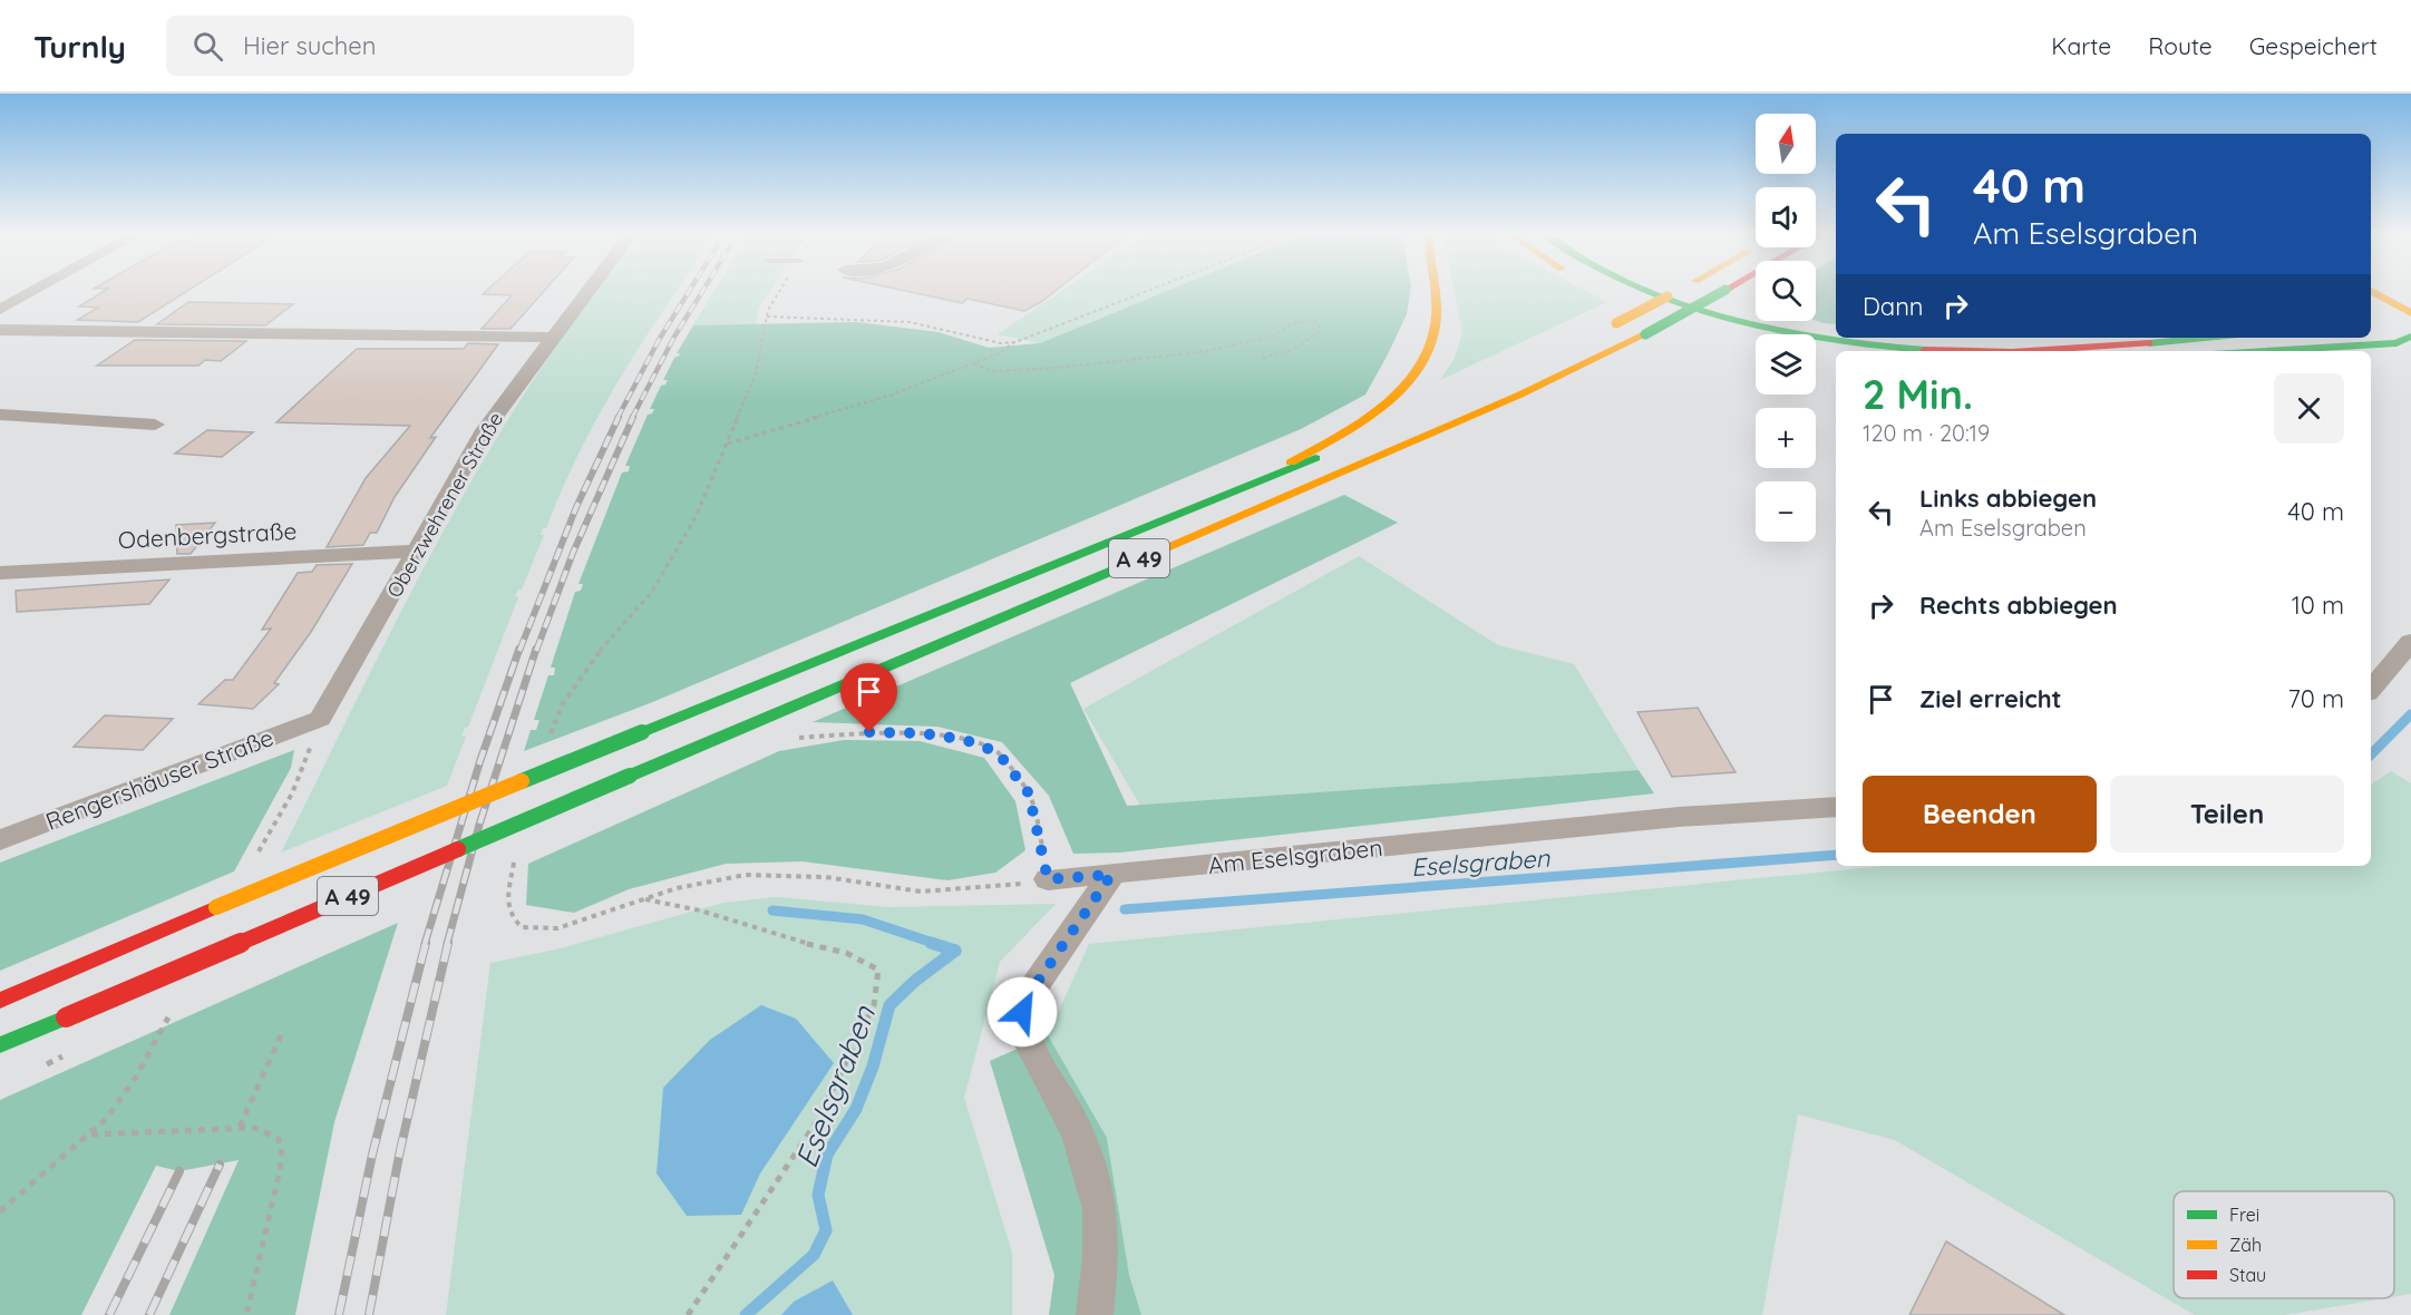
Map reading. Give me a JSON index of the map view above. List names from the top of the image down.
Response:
{
  "streets": {
    "main road": ["A 49"],
    "street": [
      "Oberzwehrener Straße",
      "Odenbergstraße",
      "Rengershäuser Straße",
      "Am Eselsgraben"
    ]
  },
  "crossings": [
    ["Oberzwehrener Straße", "Odenbergstraße"],
    ["Oberzwehrener Straße", "Rengershäuser Straße"]
  ],
  "water": ["Eselsgraben"],
  "legend": ["Frei", "Zäh", "Stau"],
  "north": "top",
  "page": {
    "header": "Turnly",
    "search": "Hier suchen",
    "nav": ["Karte", "Route", "Gespeichert"],
    "map_buttons": ["+", "−"],
    "turn": ["40 m", "Am Eselsgraben"],
    "then": "Dann",
    "heading": ["2 Min.", "120 m · 20:19"],
    "list": [
      {
        "name": "Links abbiegen",
        "note": "Am Eselsgraben",
        "value": "40 m"
      },
      {
        "name": "Rechts abbiegen",
        "value": "10 m"
      },
      {
        "name": "Ziel erreicht",
        "value": "70 m"
      }
    ],
    "buttons": ["Beenden", "Teilen"]
  }
}
